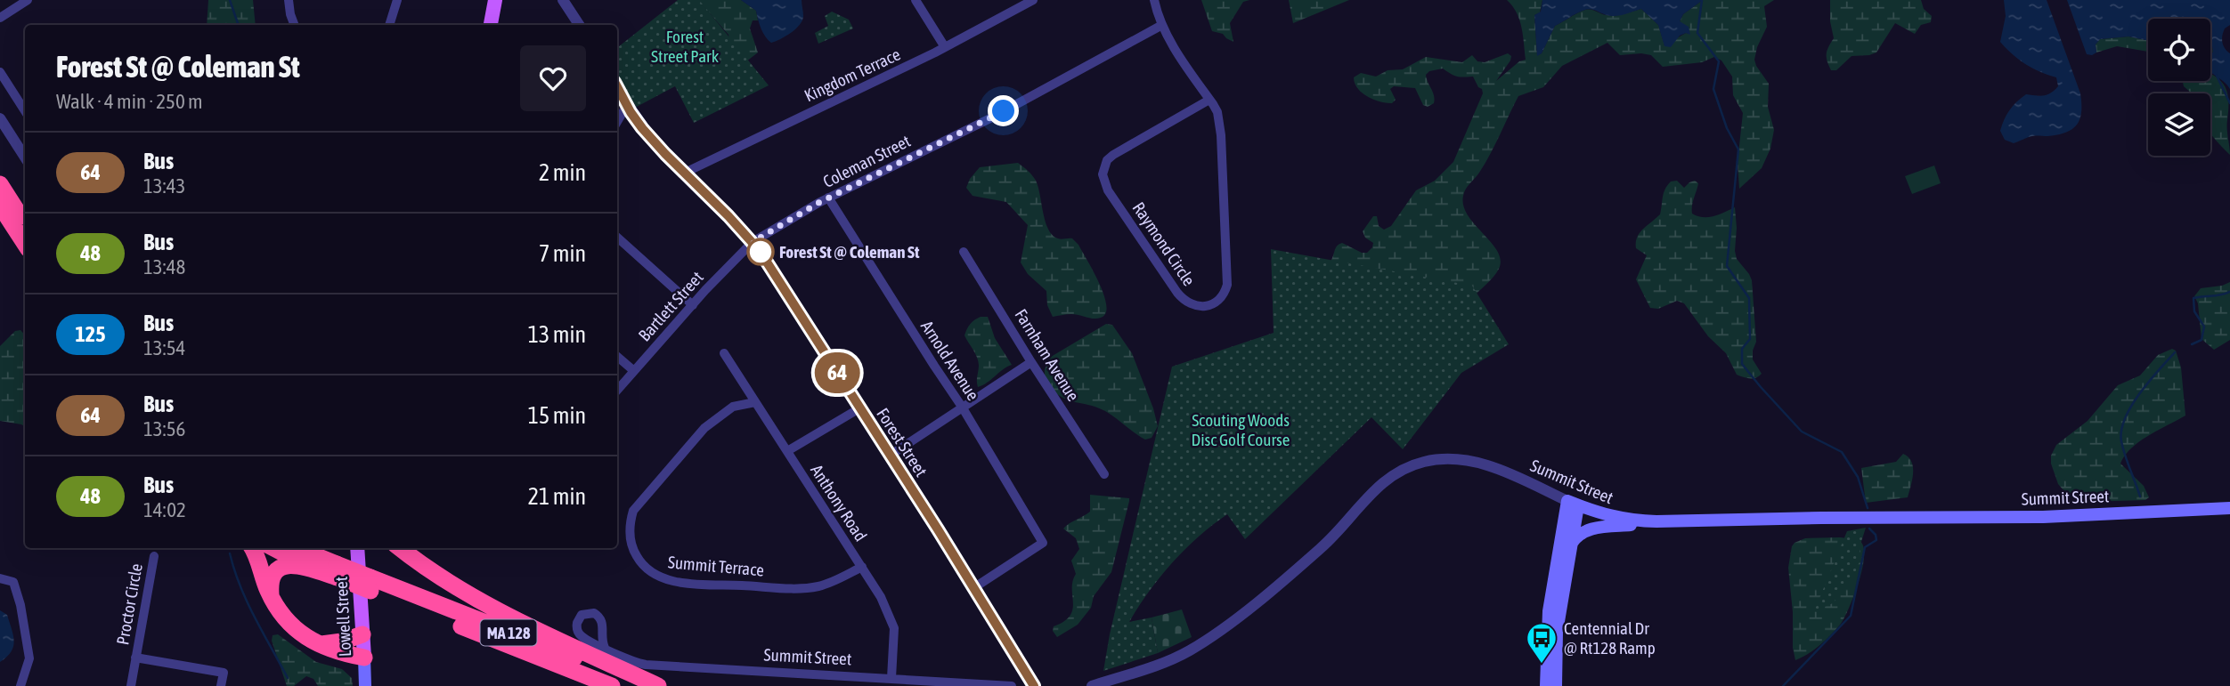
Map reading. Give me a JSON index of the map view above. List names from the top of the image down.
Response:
{
  "streets": {
    "highway": ["MA 128"],
    "main road": ["Summit Street", "Lowell Street"],
    "street": [
      "Kingdom Terrace",
      "Coleman Street",
      "Raymond Circle",
      "Bartlett Street",
      "Farnham Avenue",
      "Arnold Avenue",
      "Forest Street",
      "Anthony Road",
      "Summit Terrace",
      "Proctor Circle"
    ]
  },
  "crossings": [
    ["Kingdom Terrace", "Forest Street"],
    ["Coleman Street", "Bartlett Street"],
    ["Coleman Street", "Arnold Avenue"],
    ["Coleman Street", "Forest Street"],
    ["Bartlett Street", "Forest Street"],
    ["Arnold Avenue", "Forest Street"],
    ["Summit Street", "Anthony Road"],
    ["Anthony Road", "Summit Terrace"]
  ],
  "parks": ["Forest Street Park", "Scouting Woods Disc Golf Course"],
  "places": {
    "other": ["Forest St @ Coleman St"],
    "bus stop": ["Centennial Dr @ Rt128 Ramp"]
  },
  "lines": ["bus line 64"],
  "page": {
    "on_map": "64",
    "heading": ["Forest St @ Coleman St", "Walk · 4 min · 250 m"],
    "list": [
      {
        "mark": "64",
        "name": "Bus",
        "note": "13:43",
        "value": "2 min"
      },
      {
        "mark": "48",
        "name": "Bus",
        "note": "13:48",
        "value": "7 min"
      },
      {
        "mark": "125",
        "name": "Bus",
        "note": "13:54",
        "value": "13 min"
      },
      {
        "mark": "64",
        "name": "Bus",
        "note": "13:56",
        "value": "15 min"
      },
      {
        "mark": "48",
        "name": "Bus",
        "note": "14:02",
        "value": "21 min"
      }
    ]
  }
}
